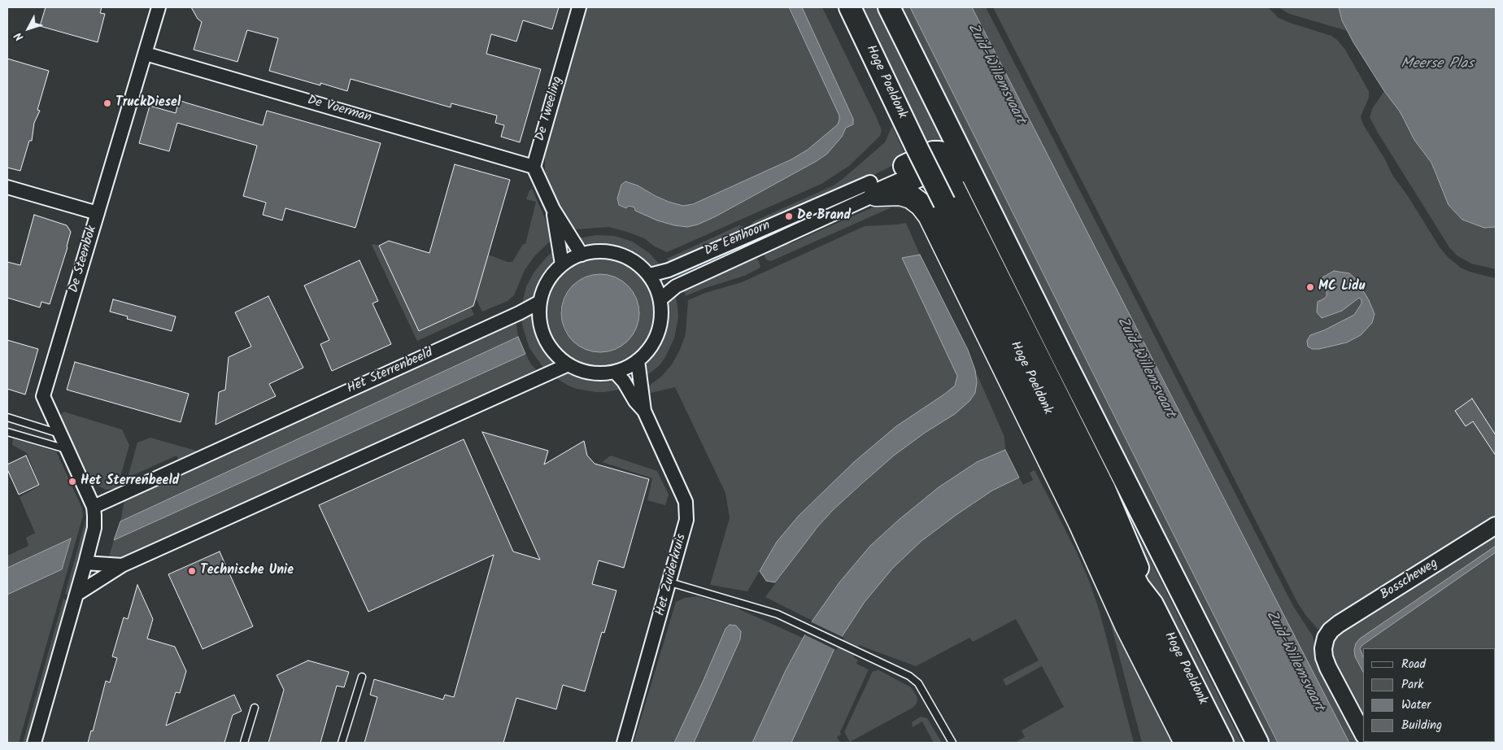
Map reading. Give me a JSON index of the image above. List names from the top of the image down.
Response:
{
  "streets": {
    "highway": ["Hoge Poeldonk"],
    "street": [
      "De Tweeling",
      "De Voerman",
      "De Eenhoorn",
      "De Steenbok",
      "Het Sterrenbeeld",
      "Het Zuiderkruis",
      "Bosscheweg"
    ]
  },
  "crossings": [
    ["De Tweeling", "De Voerman"],
    ["De Voerman", "De Steenbok"],
    ["De Eenhoorn", "Het Sterrenbeeld"],
    ["De Eenhoorn", "Het Zuiderkruis"],
    ["De Steenbok", "Het Sterrenbeeld"],
    ["Het Sterrenbeeld", "Het Zuiderkruis"]
  ],
  "water": ["Meerse Plas", "Zuid-Willemsvaart"],
  "places": [
    "TruckDiesel",
    "De Brand",
    "MC Lidu",
    "Het Sterrenbeeld",
    "Technische Unie"
  ],
  "legend": [
    "Road",
    "Park",
    "Water",
    "Building"
  ],
  "north": "bottom left"
}
